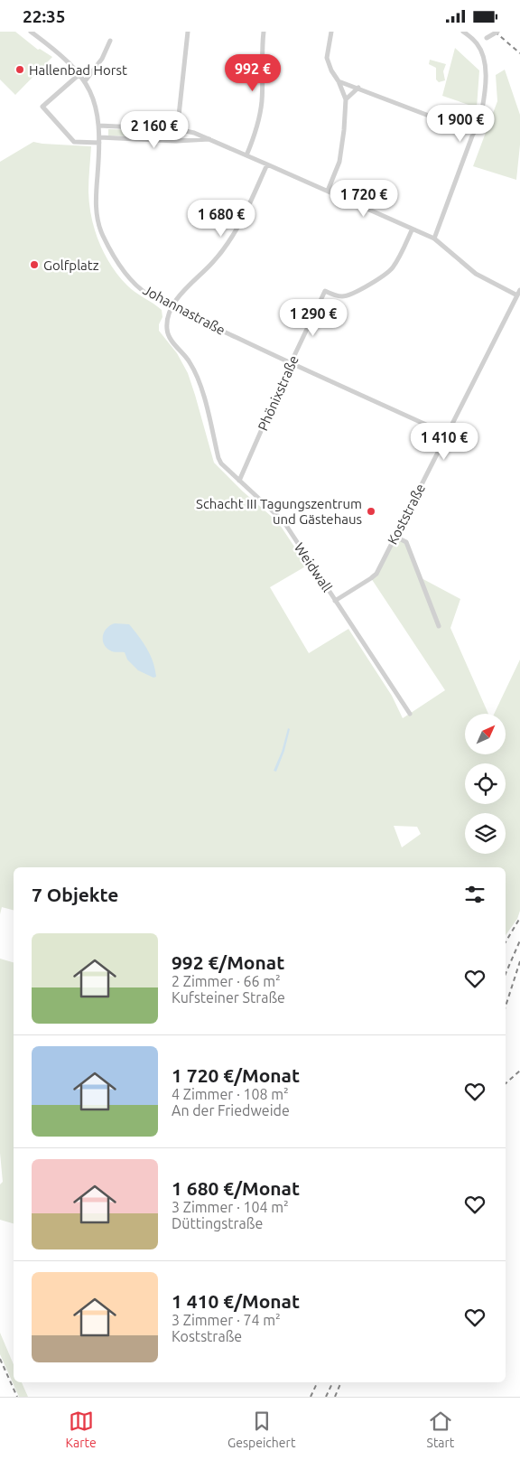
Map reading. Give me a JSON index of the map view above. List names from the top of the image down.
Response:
{
  "streets": {
    "street": [
      "Johannastraße",
      "Phönixstraße",
      "Koststraße",
      "Weidwall"
    ]
  },
  "crossings": [
    ["Johannastraße", "Phönixstraße"],
    ["Johannastraße", "Koststraße"],
    ["Johannastraße", "Weidwall"],
    ["Phönixstraße", "Weidwall"],
    ["Koststraße", "Weidwall"]
  ],
  "places": ["Hallenbad Horst", "Golfplatz", "Schacht III Tagungszentrum und Gästehaus"],
  "north": "top right",
  "page": {
    "status": "22:35",
    "price": [
      "992 €",
      "1 900 €",
      "2 160 €",
      "1 720 €",
      "1 680 €",
      "1 290 €",
      "1 410 €"
    ],
    "heading": "7 Objekte",
    "list": [
      {
        "name": "992 €/Monat",
        "note": "2 Zimmer · 66 m² · Kufsteiner Straße"
      },
      {
        "name": "1 720 €/Monat",
        "note": "4 Zimmer · 108 m² · An der Friedweide"
      },
      {
        "name": "1 680 €/Monat",
        "note": "3 Zimmer · 104 m² · Düttingstraße"
      },
      {
        "name": "1 410 €/Monat",
        "note": "3 Zimmer · 74 m² · Koststraße"
      }
    ],
    "tabs": ["Karte", "Gespeichert", "Start"]
  }
}
